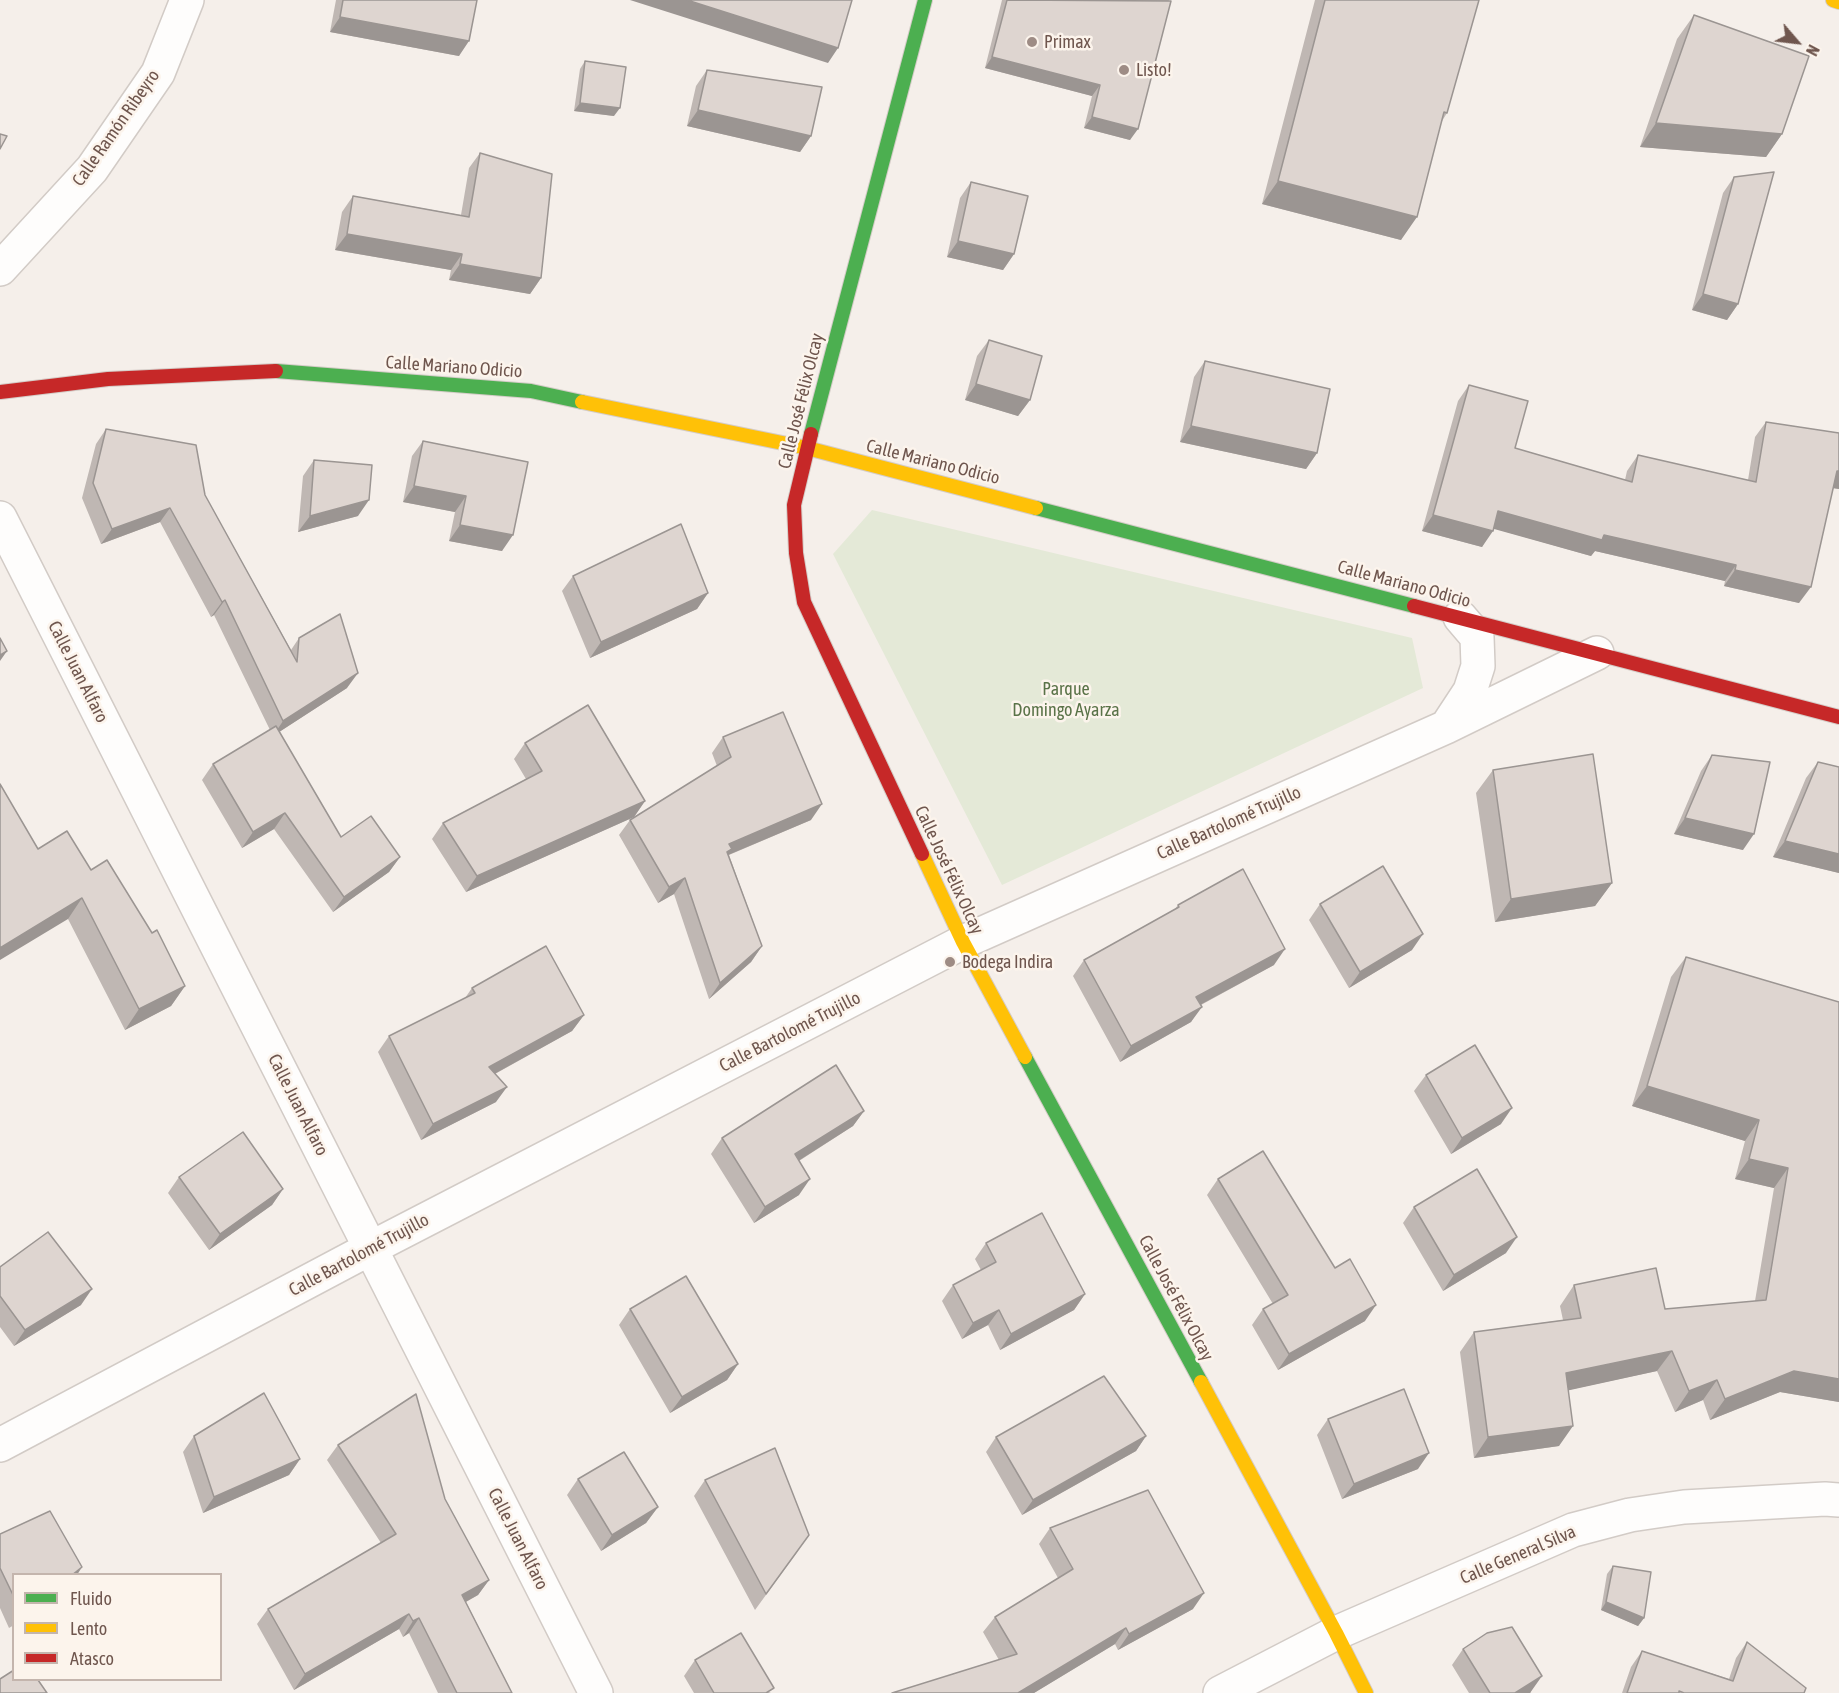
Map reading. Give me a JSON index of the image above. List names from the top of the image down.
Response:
{
  "streets": {
    "street": [
      "Calle Ramón Ribeyro",
      "Calle Mariano Odicio",
      "Calle José Félix Olcay",
      "Calle Juan Alfaro",
      "Calle Bartolomé Trujillo",
      "Calle General Silva"
    ]
  },
  "crossings": [
    ["Calle Mariano Odicio", "Calle José Félix Olcay"],
    ["Calle Mariano Odicio", "Calle Bartolomé Trujillo"],
    ["Calle José Félix Olcay", "Calle Bartolomé Trujillo"],
    ["Calle José Félix Olcay", "Calle General Silva"],
    ["Calle Juan Alfaro", "Calle Bartolomé Trujillo"]
  ],
  "parks": ["Parque Domingo Ayarza"],
  "places": ["Primax", "Listo!", "Bodega Indira"],
  "legend": ["Fluido", "Lento", "Atasco"],
  "north": "bottom right"
}
